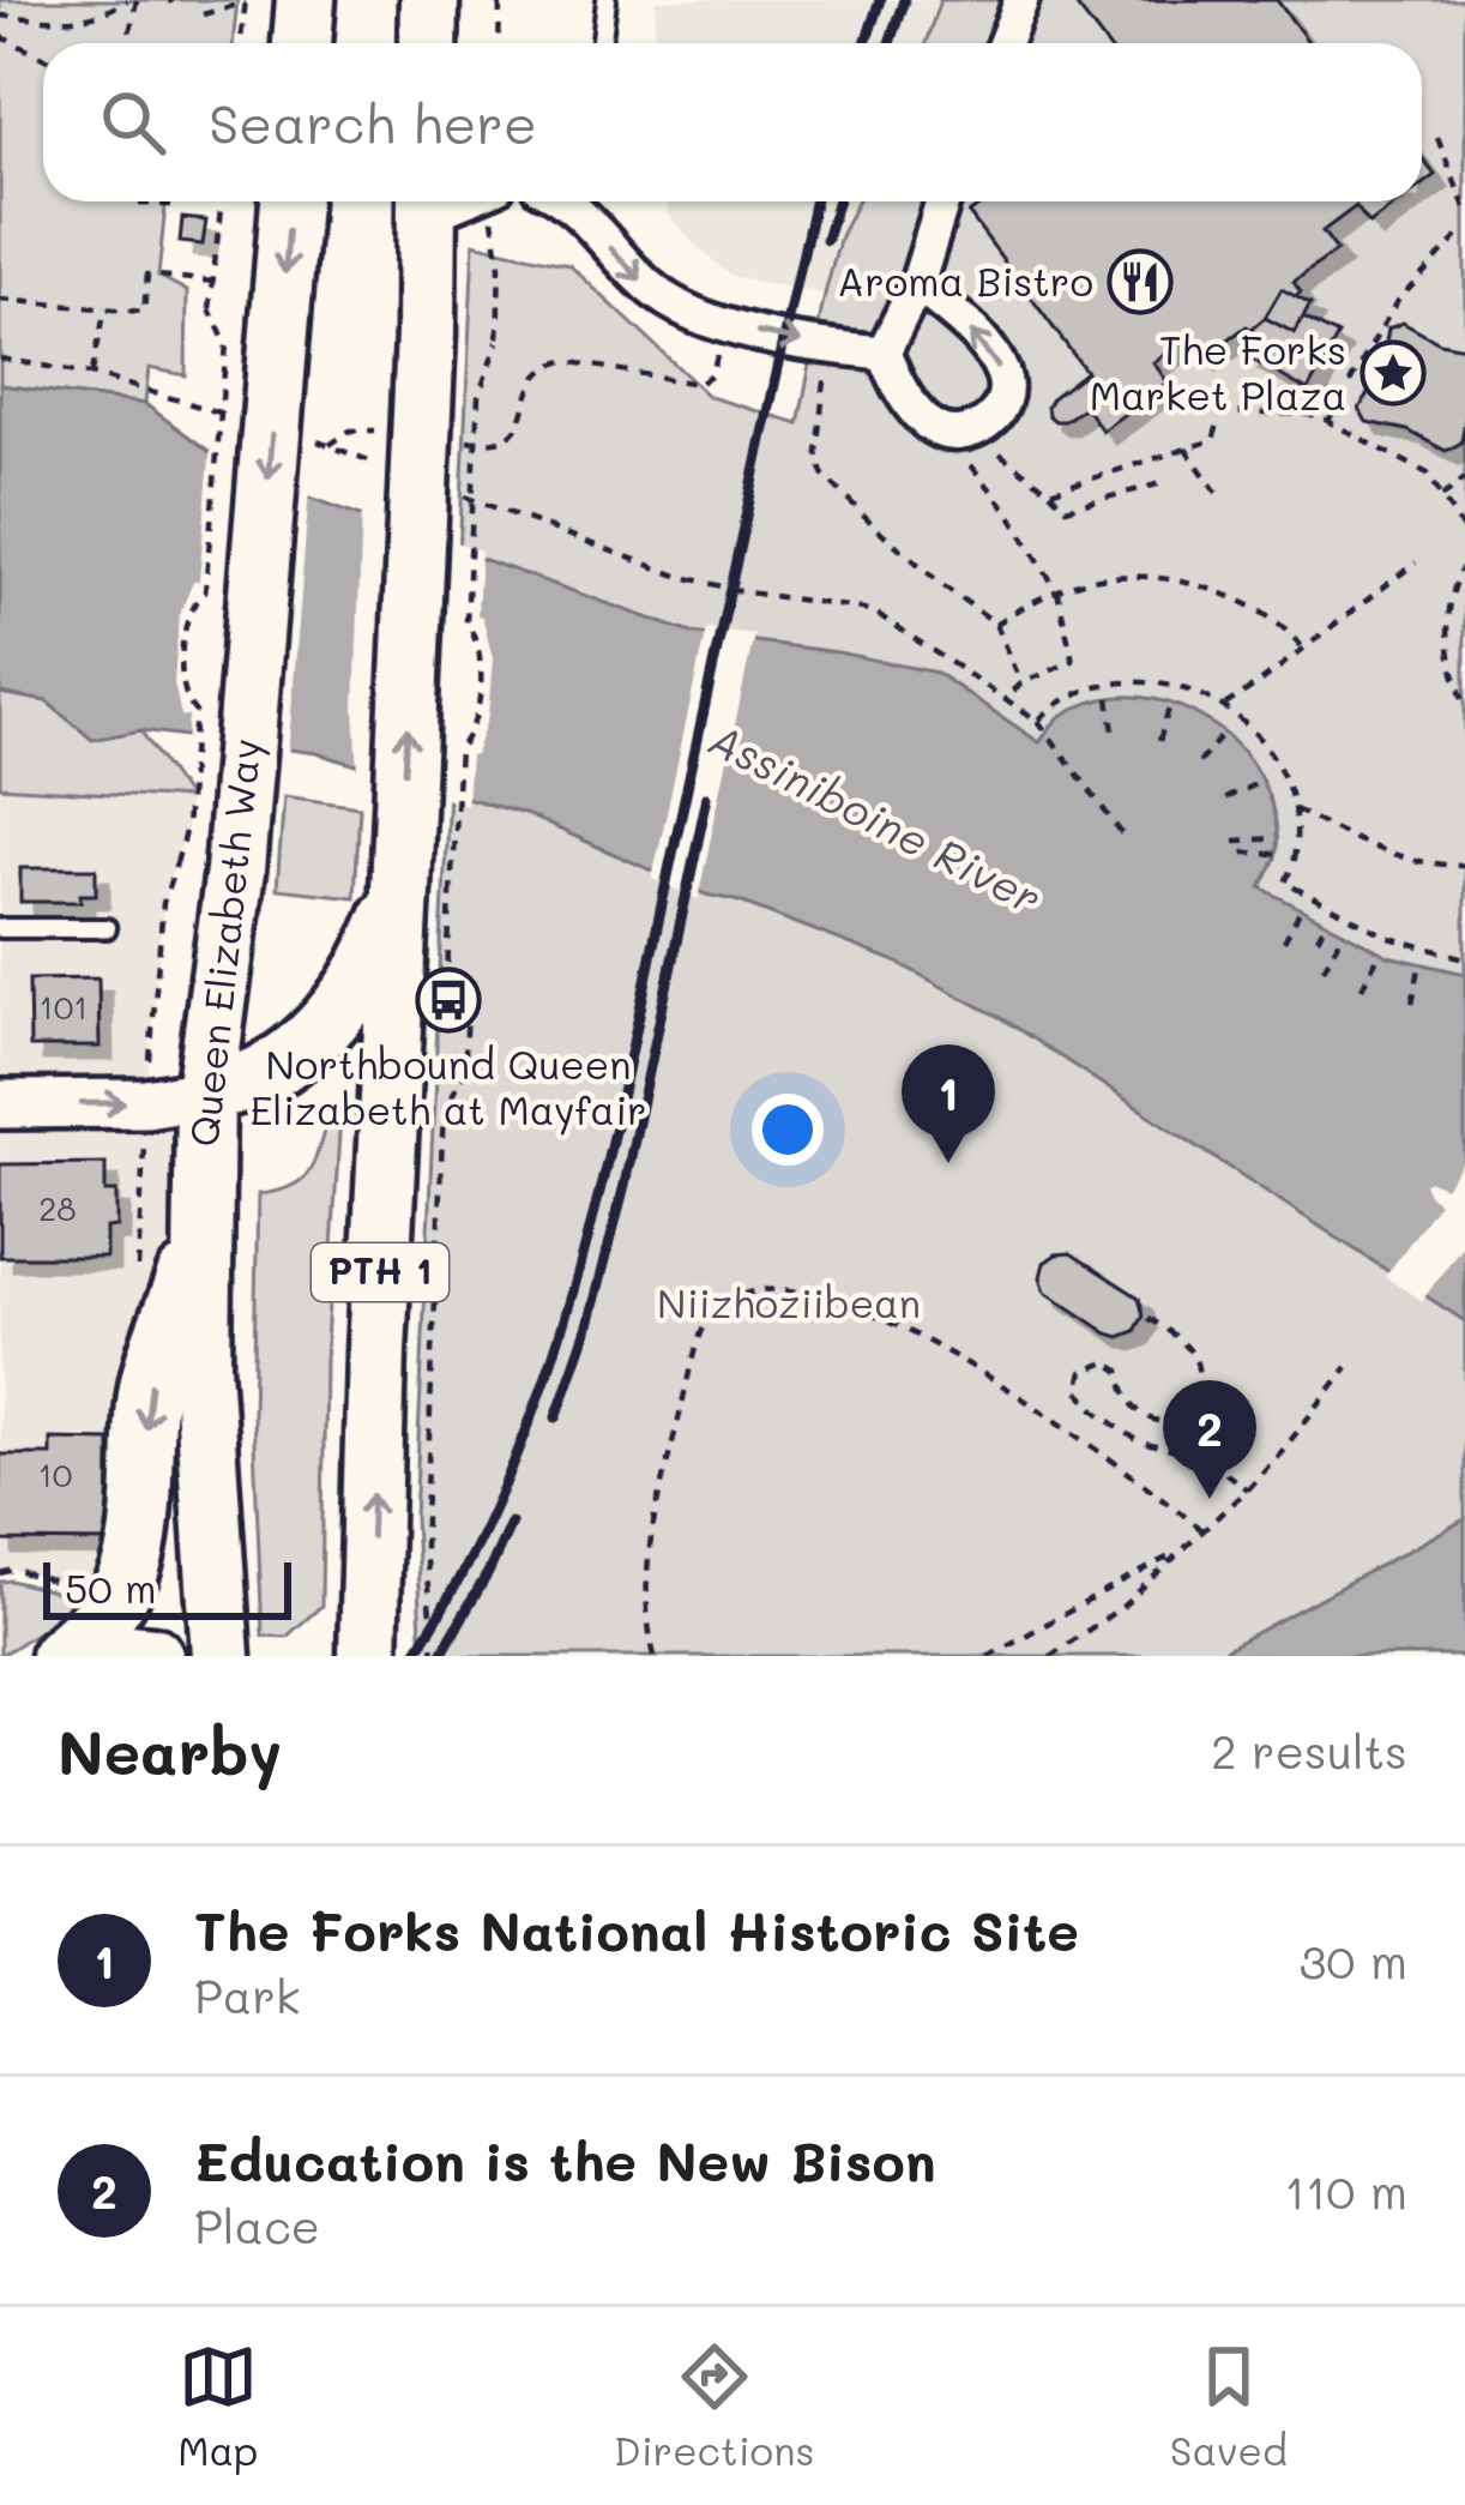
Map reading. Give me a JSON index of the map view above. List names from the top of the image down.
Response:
{
  "streets": {
    "highway": ["Queen Elizabeth Way", "PTH 1"]
  },
  "water": ["Assiniboine River"],
  "parks": ["Niizhoziibean"],
  "places": {
    "restaurant": ["Aroma Bistro"],
    "place": ["The Forks Market Plaza"],
    "bus stop": ["Northbound Queen Elizabeth at Mayfair"]
  },
  "house_numbers": ["101", "28", "10"],
  "scale_bar": "50 m",
  "page": {
    "search": "Search here",
    "pins": ["1", "2"],
    "scale": "50 m",
    "heading": ["Nearby", "2 results"],
    "list": [
      {
        "mark": "1",
        "name": "The Forks National Historic Site",
        "note": "Park",
        "value": "30 m"
      },
      {
        "mark": "2",
        "name": "Education is the New Bison",
        "note": "Place",
        "value": "110 m"
      }
    ],
    "nav": ["Map", "Directions", "Saved"]
  }
}
